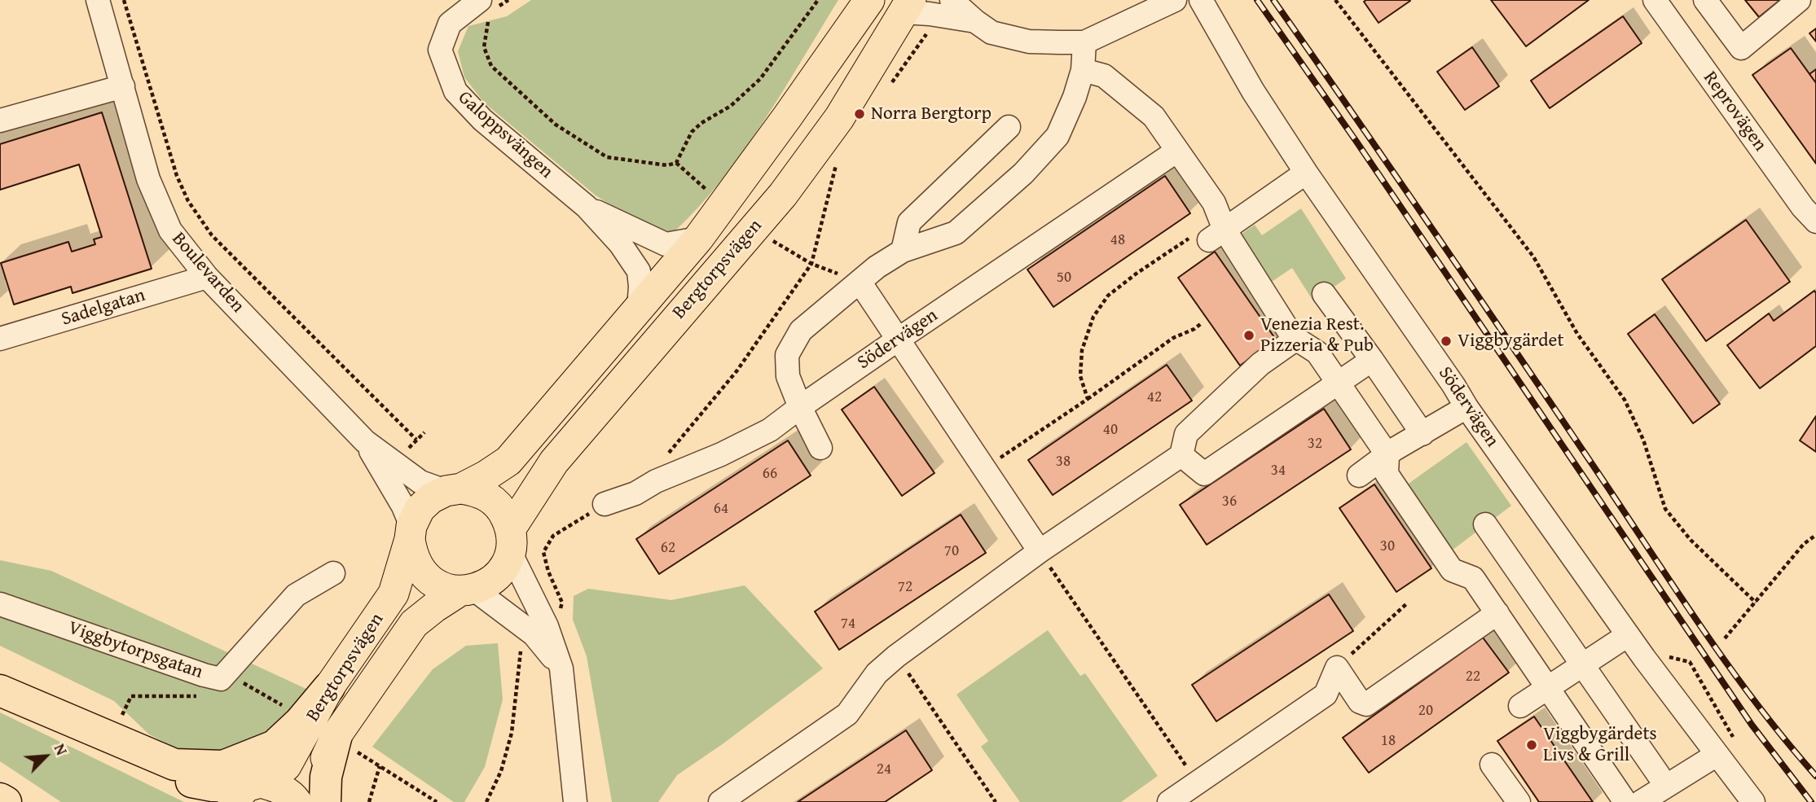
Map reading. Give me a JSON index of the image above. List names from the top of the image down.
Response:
{
  "streets": {
    "main road": ["Bergtorpsvägen"],
    "street": [
      "Reprovägen",
      "Galoppsvängen",
      "Boulevarden",
      "Sadelgatan",
      "Södervägen",
      "Viggbytorpsgatan"
    ]
  },
  "crossings": [
    ["Galoppsvängen", "Bergtorpsvägen"],
    ["Bergtorpsvägen", "Boulevarden"],
    ["Boulevarden", "Sadelgatan"]
  ],
  "places": [
    "Norra Bergtorp",
    "Venezia Rest. Pizzeria & Pub",
    "Viggbygärdet",
    "Viggbygärdets Livs & Grill"
  ],
  "house_numbers": [
    "48",
    "50",
    "42",
    "40",
    "32",
    "38",
    "34",
    "66",
    "36",
    "64",
    "30",
    "62",
    "70",
    "72",
    "74",
    "22",
    "20",
    "18",
    "24"
  ],
  "north": "top right"
}
